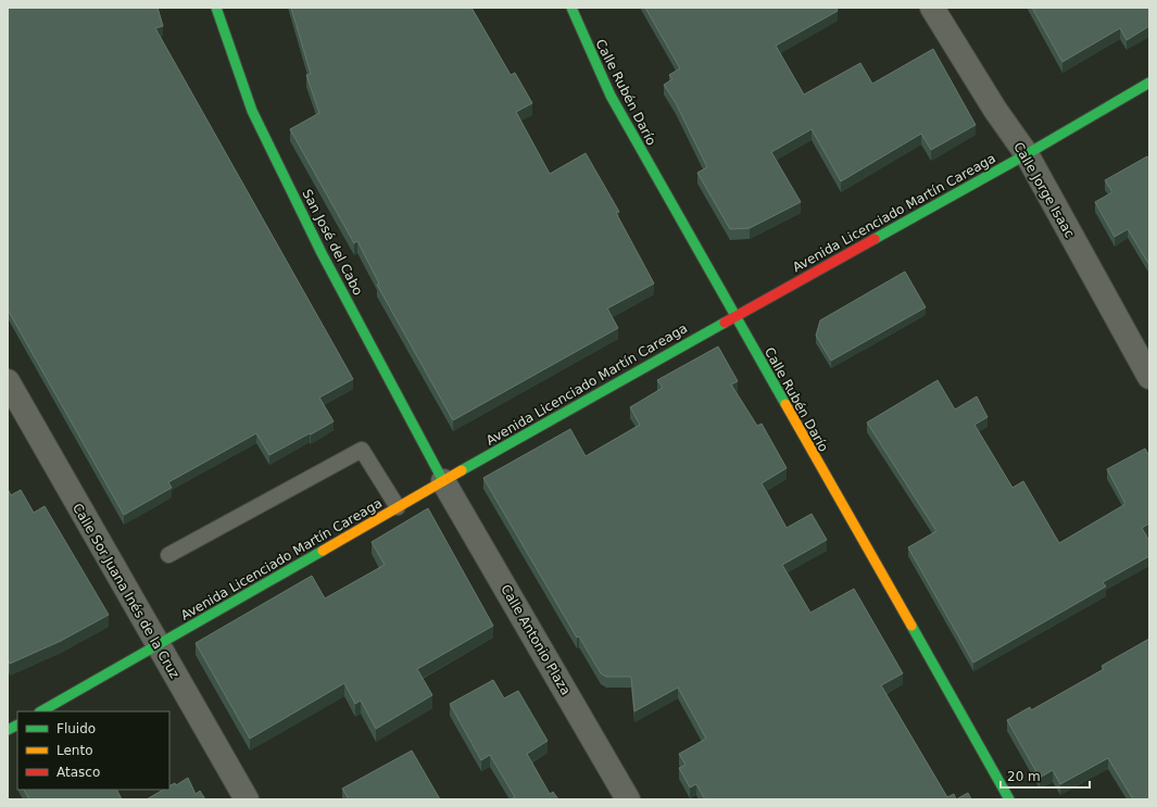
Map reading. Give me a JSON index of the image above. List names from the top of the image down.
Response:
{
  "streets": {
    "street": [
      "Calle Rubén Darío",
      "Calle Jorge Isaac",
      "Avenida Licenciado Martín Careaga",
      "San José del Cabo",
      "Calle Sor Juana Inés de la Cruz",
      "Calle Antonio Plaza"
    ]
  },
  "crossings": [
    ["Calle Rubén Darío", "Avenida Licenciado Martín Careaga"],
    ["Calle Jorge Isaac", "Avenida Licenciado Martín Careaga"],
    ["Avenida Licenciado Martín Careaga", "San José del Cabo"],
    ["Avenida Licenciado Martín Careaga", "Calle Sor Juana Inés de la Cruz"],
    ["Avenida Licenciado Martín Careaga", "Calle Antonio Plaza"],
    ["San José del Cabo", "Calle Antonio Plaza"]
  ],
  "legend": ["Fluido", "Lento", "Atasco"],
  "scale_bar": "20 m"
}
